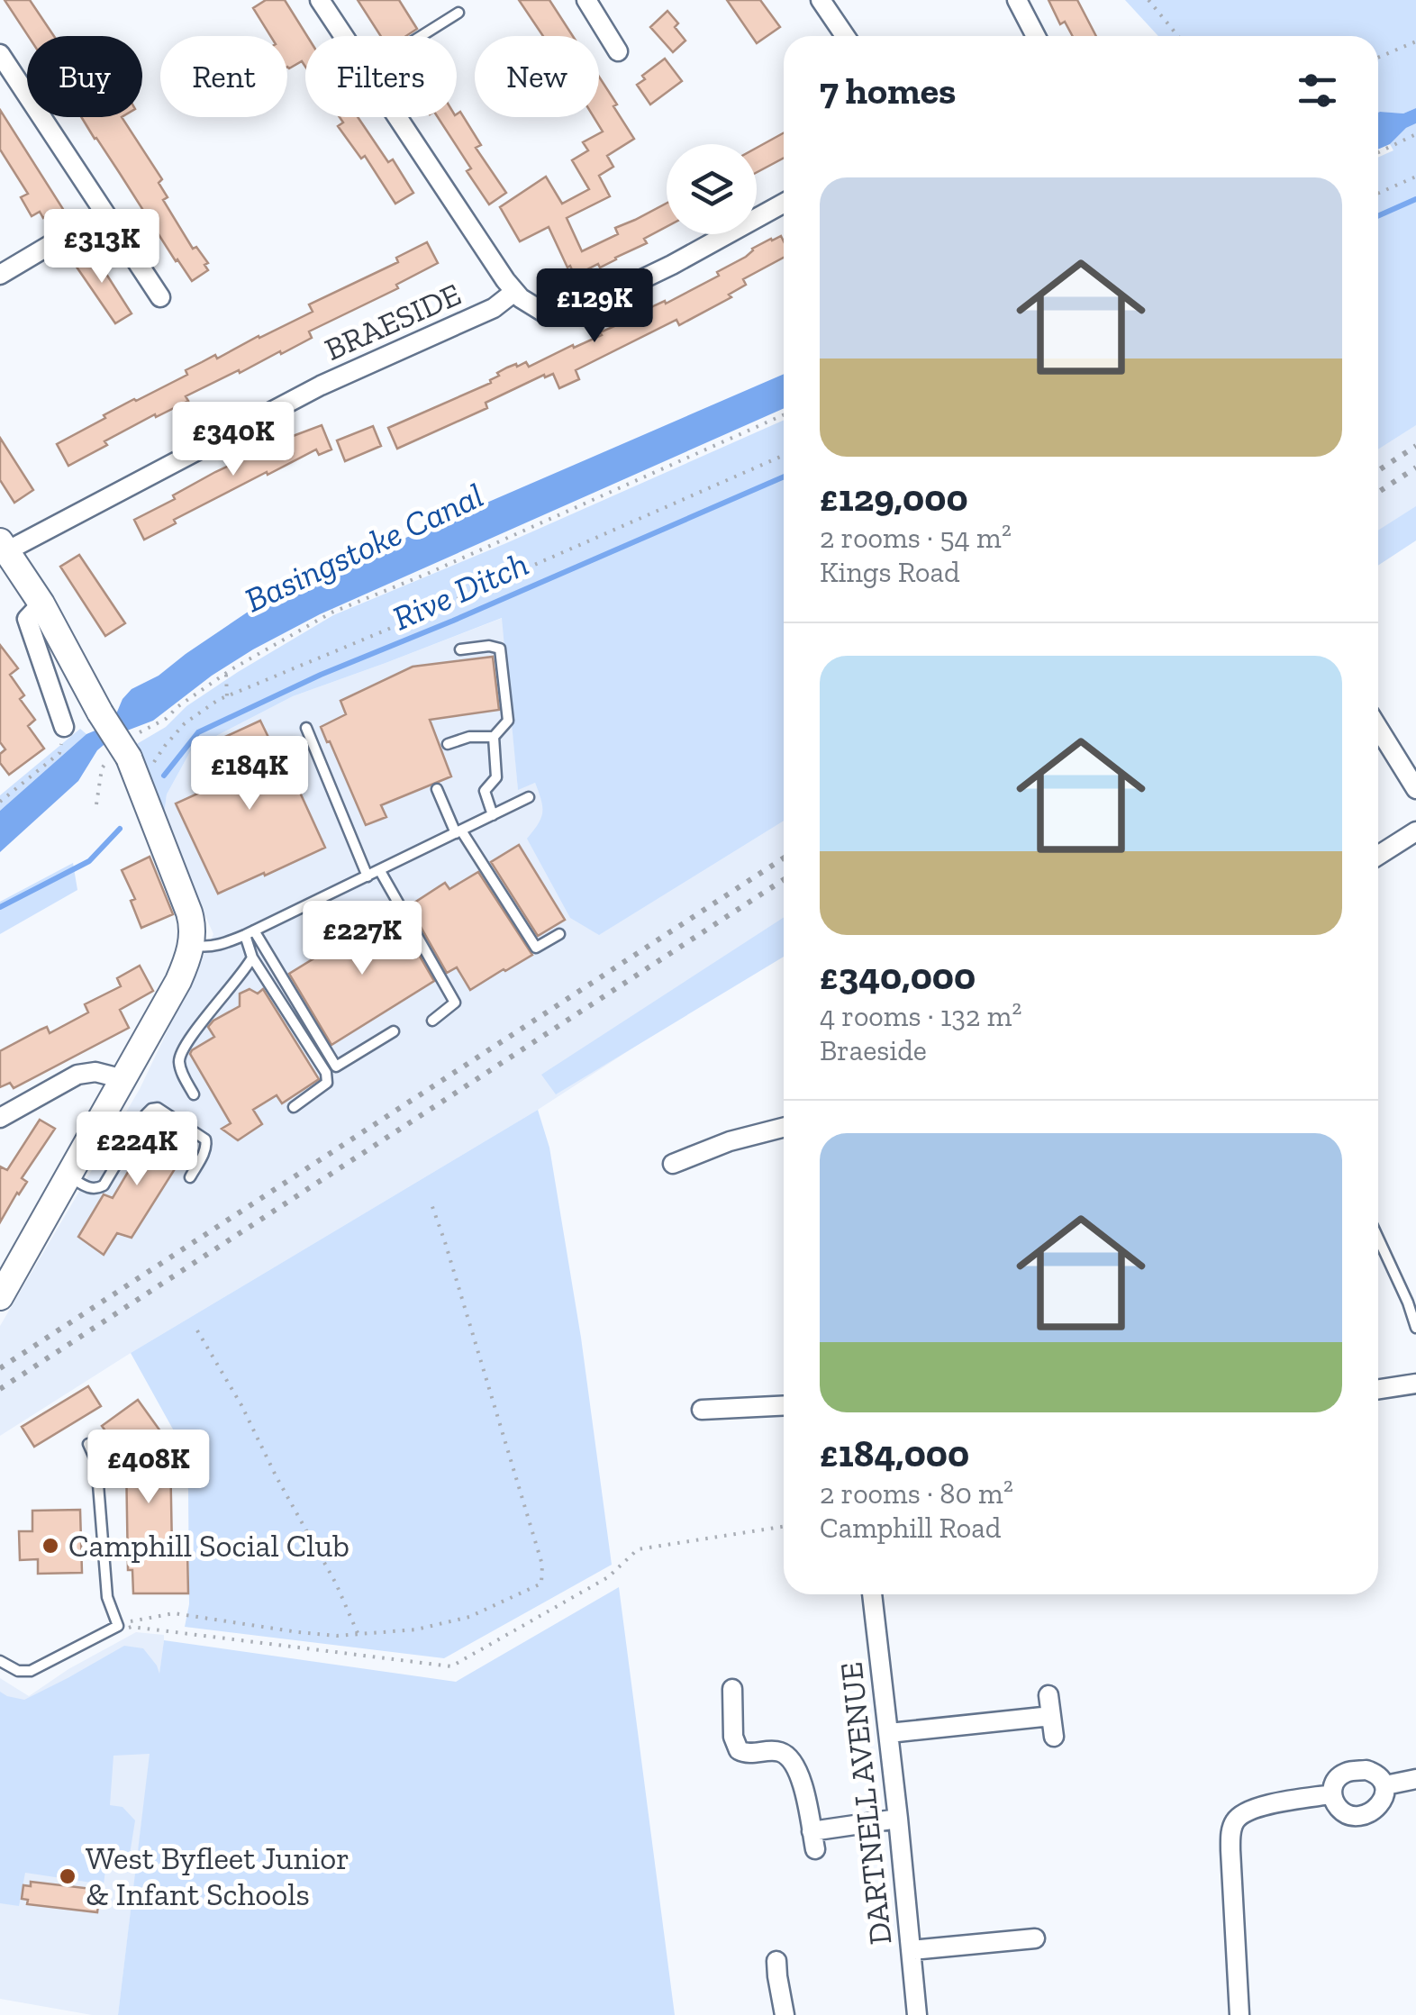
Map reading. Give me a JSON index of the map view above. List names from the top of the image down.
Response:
{
  "streets": {
    "street": ["BRAESIDE", "DARTNELL AVENUE"]
  },
  "water": ["Basingstoke Canal", "Rive Ditch"],
  "places": ["Camphill Social Club", "West Byfleet Junior & Infant Schools"],
  "page": {
    "chip": [
      "Buy",
      "Rent",
      "Filters",
      "New"
    ],
    "heading": "7 homes",
    "list": [
      {
        "name": "£129,000",
        "note": "2 rooms · 54 m² · Kings Road"
      },
      {
        "name": "£340,000",
        "note": "4 rooms · 132 m² · Braeside"
      },
      {
        "name": "£184,000",
        "note": "2 rooms · 80 m² · Camphill Road"
      }
    ],
    "price": [
      "£313K",
      "£129K",
      "£340K",
      "£184K",
      "£227K",
      "£224K",
      "£408K"
    ]
  }
}
